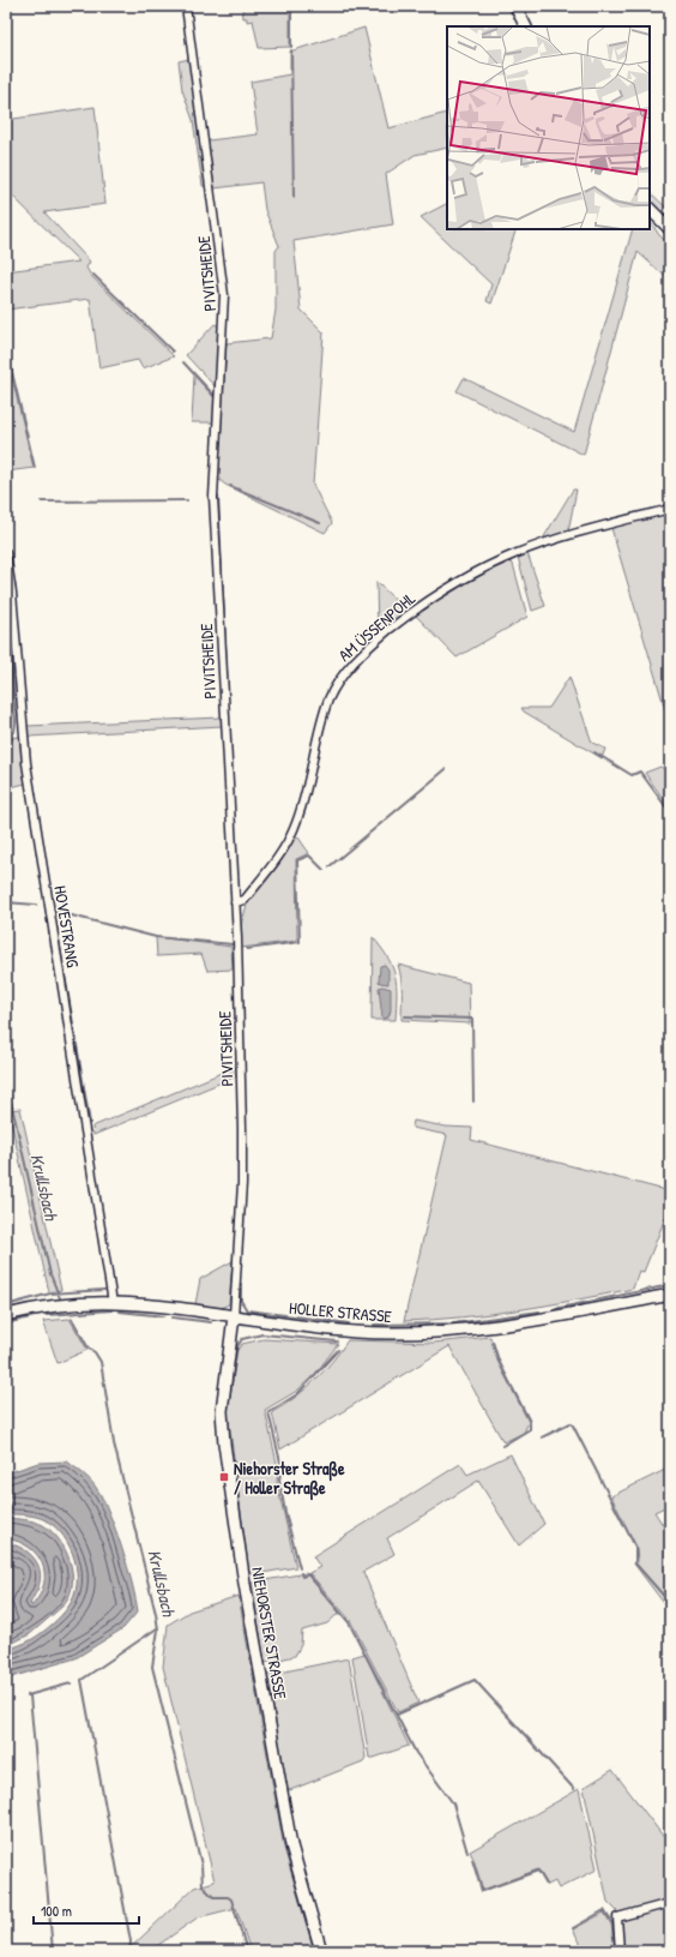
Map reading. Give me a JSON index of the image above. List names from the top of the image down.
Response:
{
  "streets": {
    "street": [
      "PIVITSHEIDE",
      "AM ÜSSENPOHL",
      "HOVESTRANG",
      "HOLLER STRASSE",
      "NIEHORSTER STRASSE"
    ]
  },
  "crossings": [
    ["PIVITSHEIDE", "AM ÜSSENPOHL"],
    ["PIVITSHEIDE", "HOLLER STRASSE"],
    ["PIVITSHEIDE", "NIEHORSTER STRASSE"],
    ["HOVESTRANG", "HOLLER STRASSE"],
    ["HOLLER STRASSE", "NIEHORSTER STRASSE"]
  ],
  "water": ["Krullsbach"],
  "places": {
    "transit": ["Niehorster Straße / Holler Straße"]
  },
  "scale_bar": "100 m"
}
